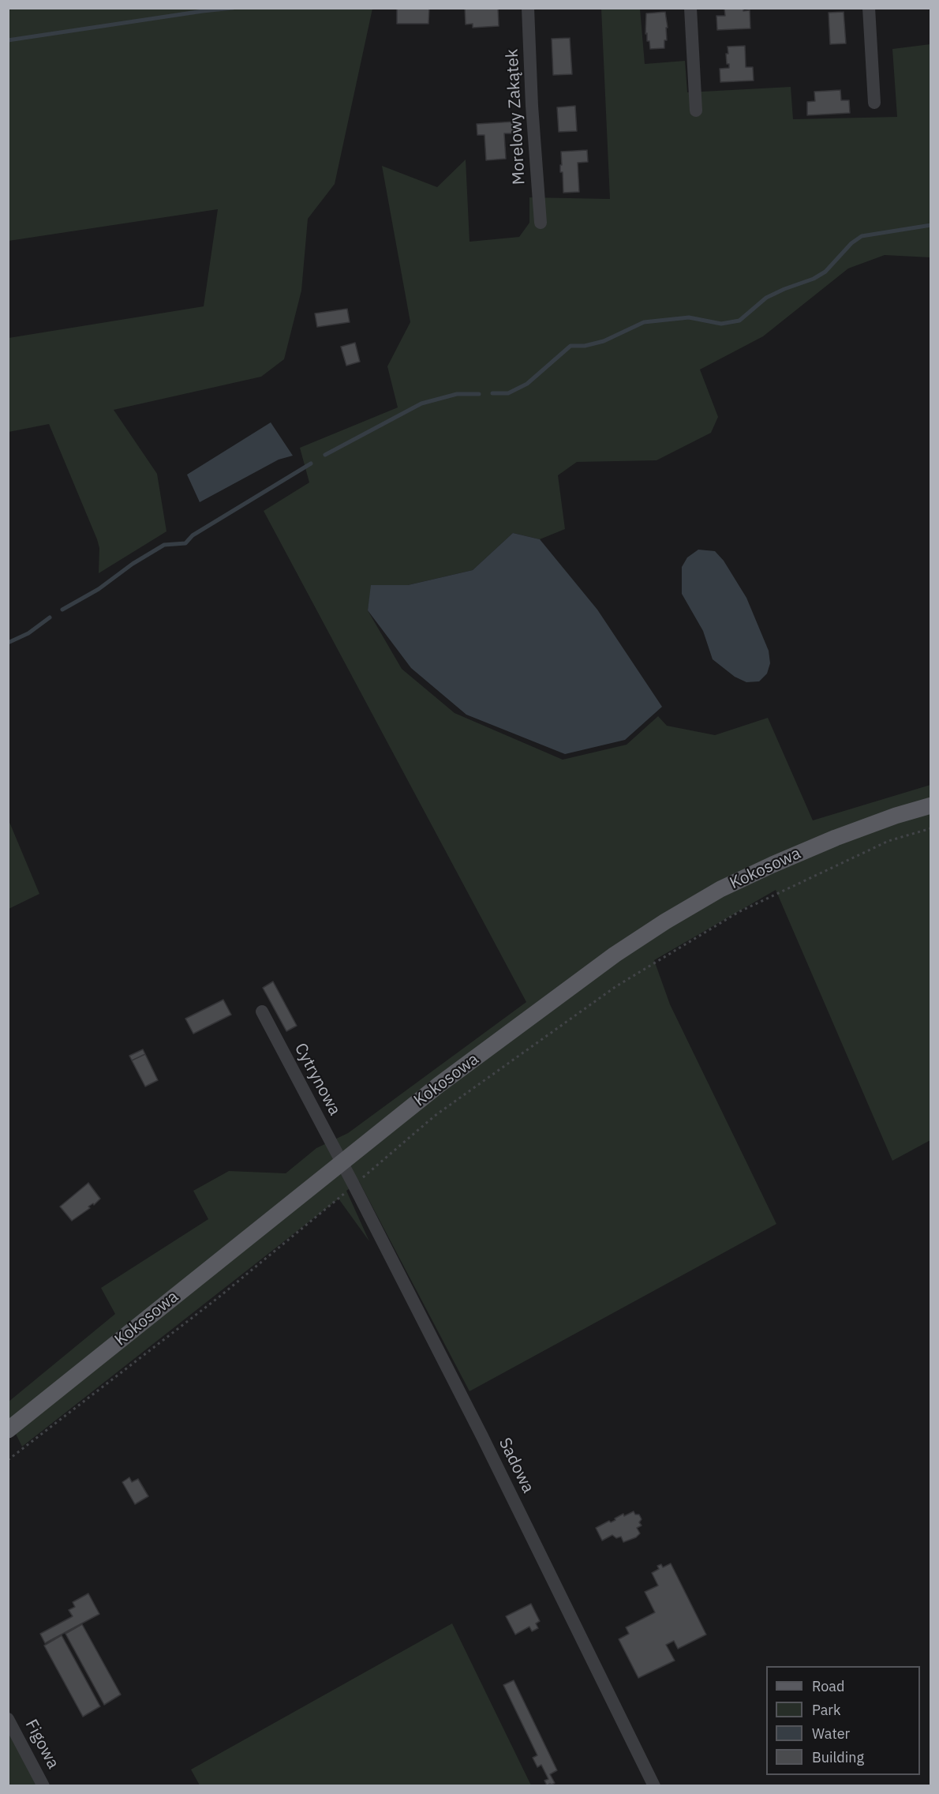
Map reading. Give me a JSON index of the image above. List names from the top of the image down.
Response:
{
  "streets": {
    "main road": ["Kokosowa"],
    "street": [
      "Morelowy Zakątek",
      "Cytrynowa",
      "Sadowa",
      "Figowa"
    ]
  },
  "crossings": [
    ["Kokosowa", "Cytrynowa"],
    ["Kokosowa", "Sadowa"],
    ["Cytrynowa", "Sadowa"]
  ],
  "legend": [
    "Road",
    "Park",
    "Water",
    "Building"
  ]
}
